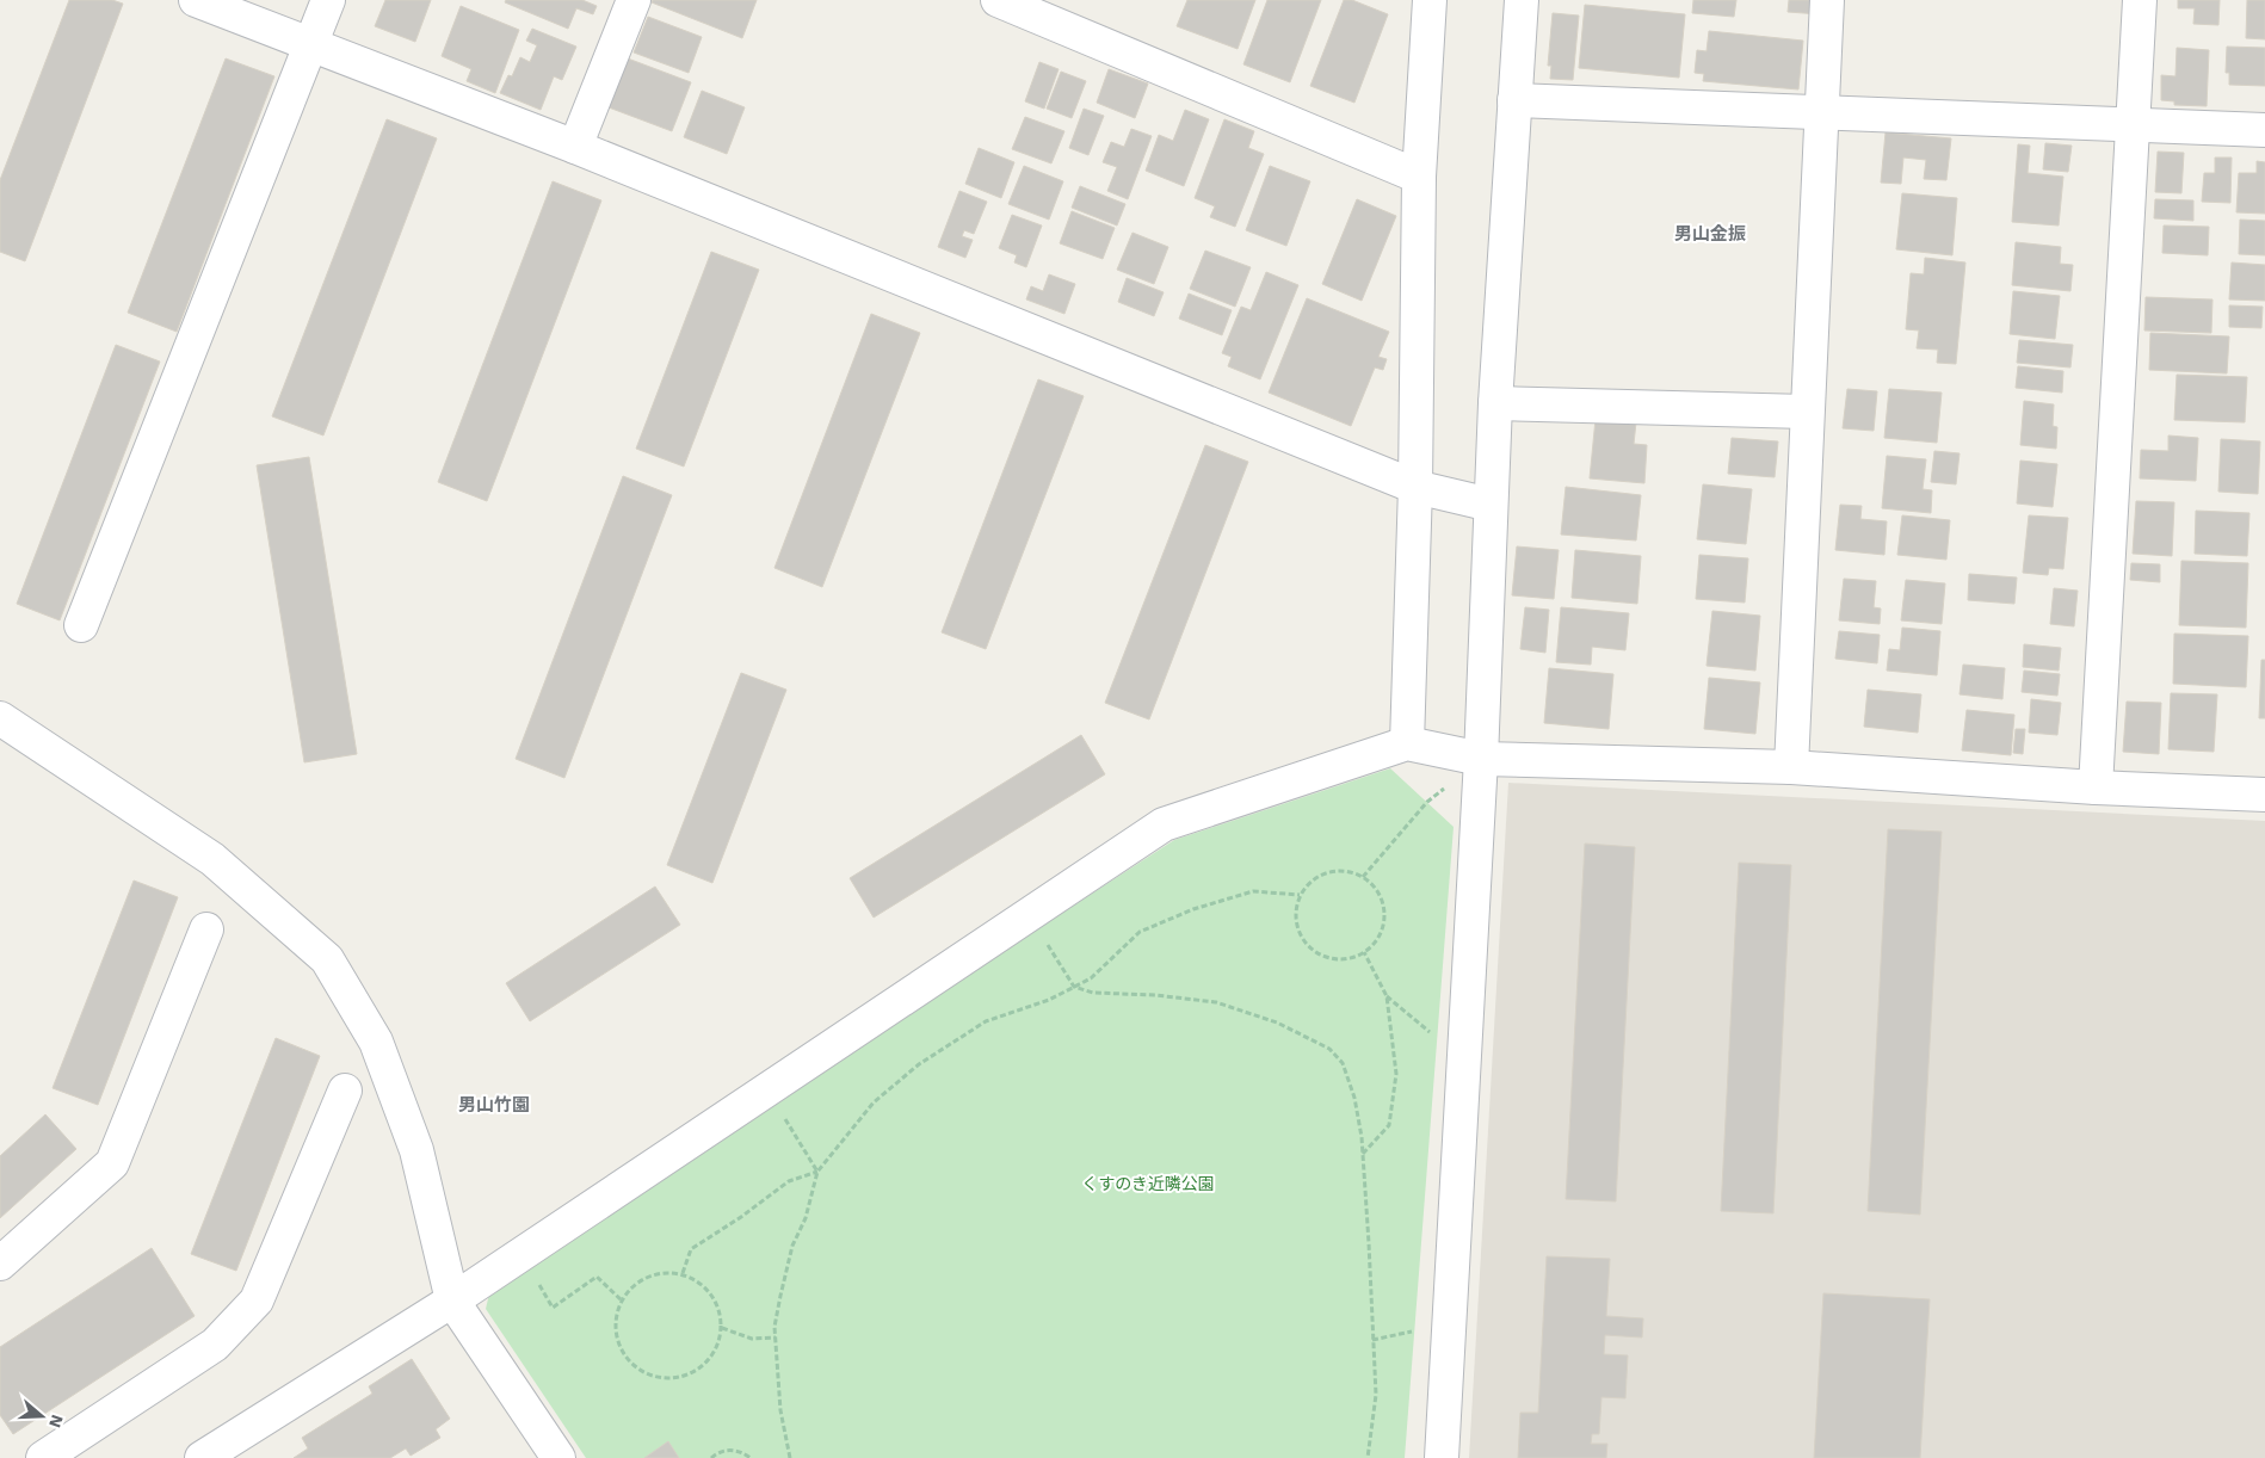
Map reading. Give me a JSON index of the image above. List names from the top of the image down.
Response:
{
  "districts": ["男山金振", "男山竹園"],
  "parks": ["くすのき近隣公園"],
  "north": "right"
}
